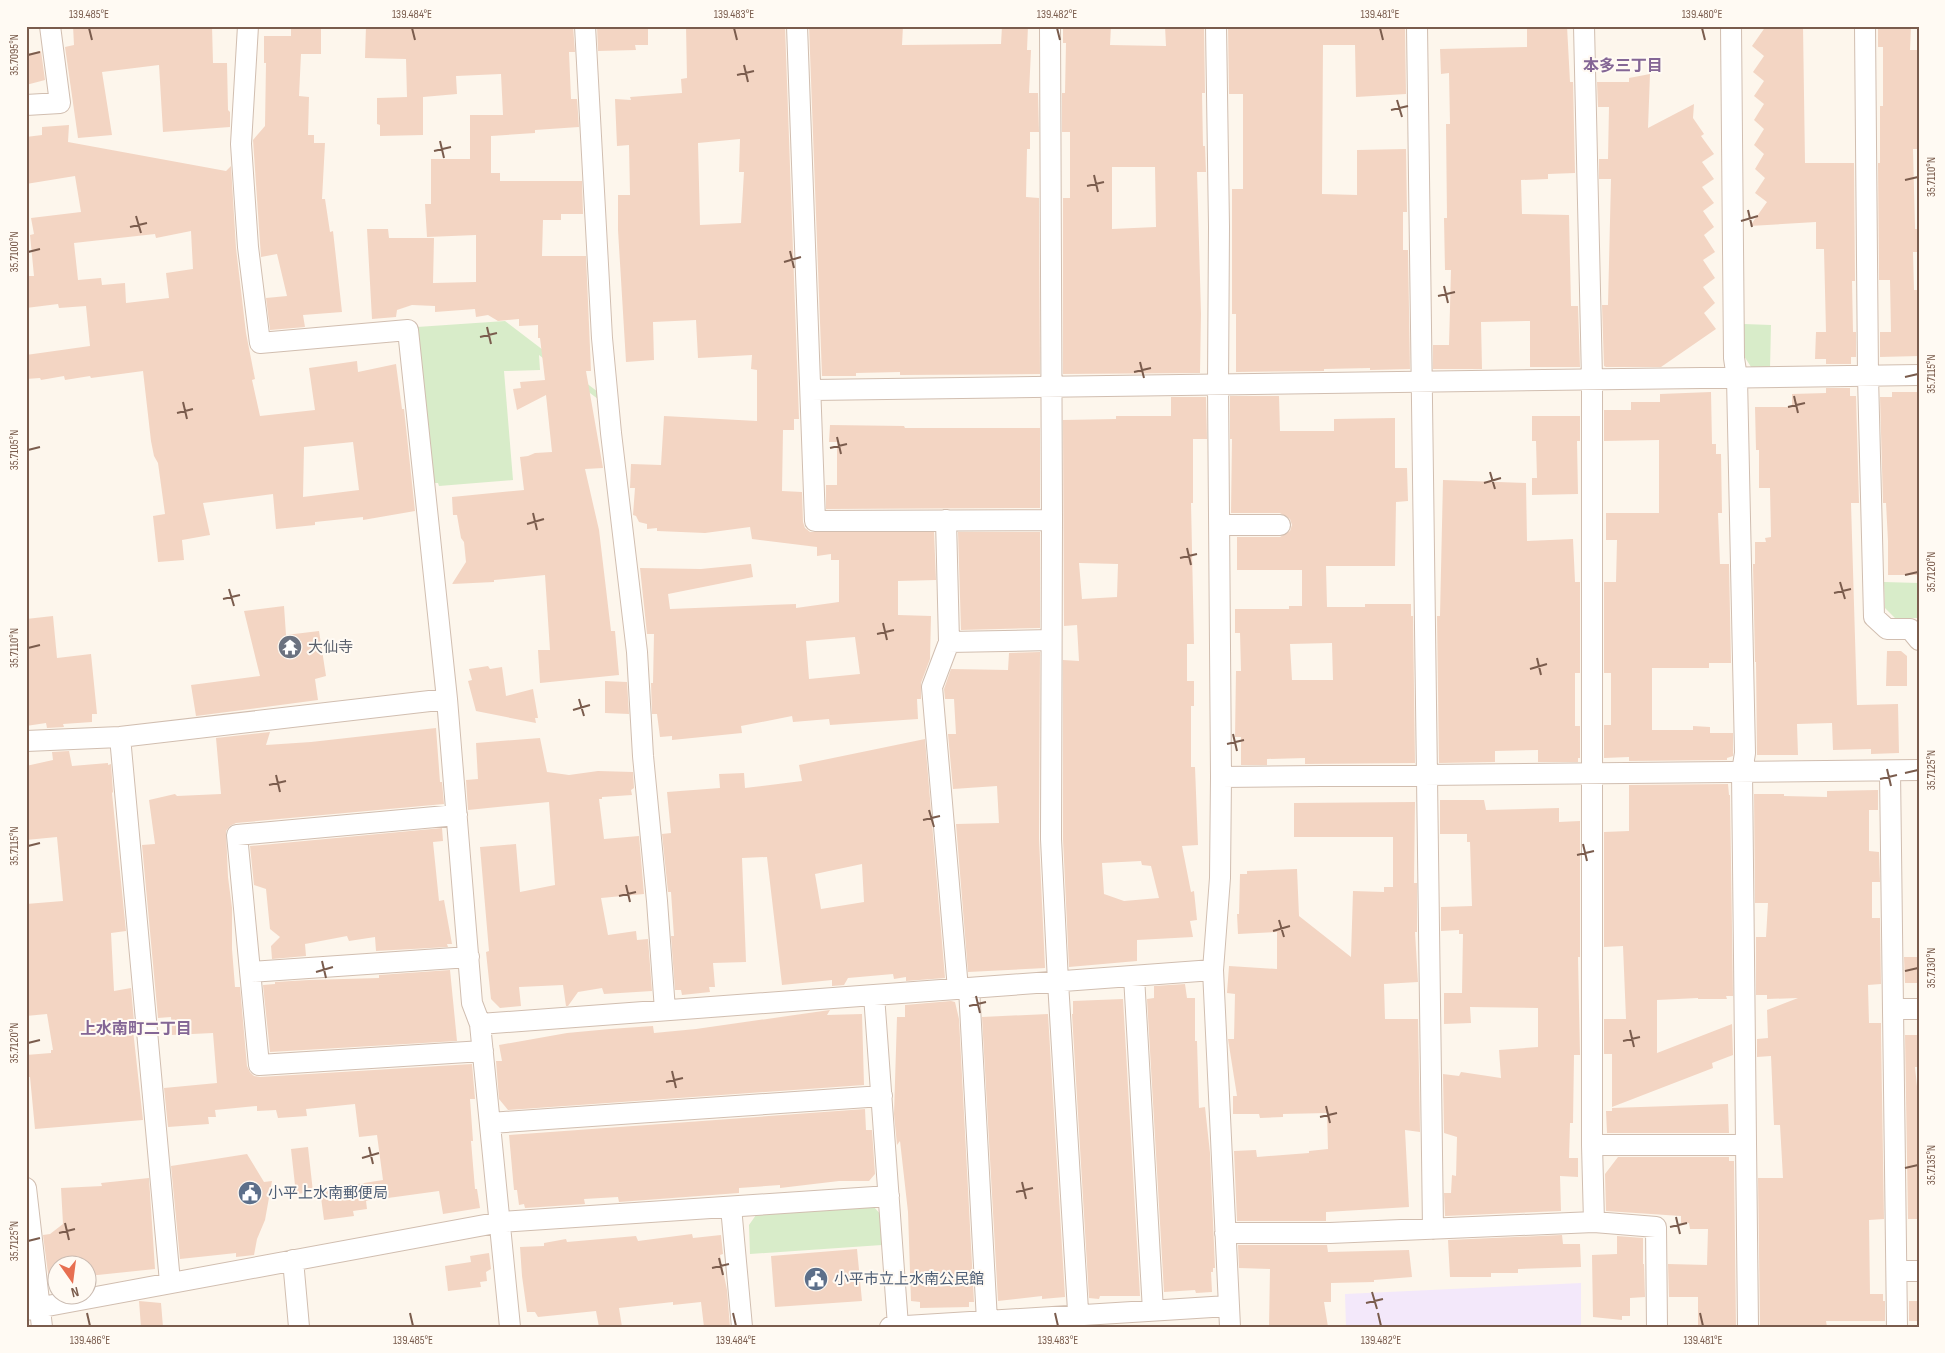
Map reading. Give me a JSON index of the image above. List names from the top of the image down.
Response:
{
  "districts": ["本多三丁目", "上水南町二丁目"],
  "places": {
    "temple": ["大仙寺"],
    "public building": ["小平上水南郵便局", "小平市立上水南公民館"]
  },
  "north": "bottom",
  "coordinates": [
    "139.485°E",
    "139.484°E",
    "139.483°E",
    "139.482°E",
    "139.481°E",
    "139.480°E",
    "35.7095°N",
    "35.7110°N",
    "35.7100°N",
    "35.7115°N",
    "35.7105°N",
    "35.7120°N",
    "35.7125°N",
    "35.7130°N",
    "35.7135°N",
    "139.486°E"
  ]
}
